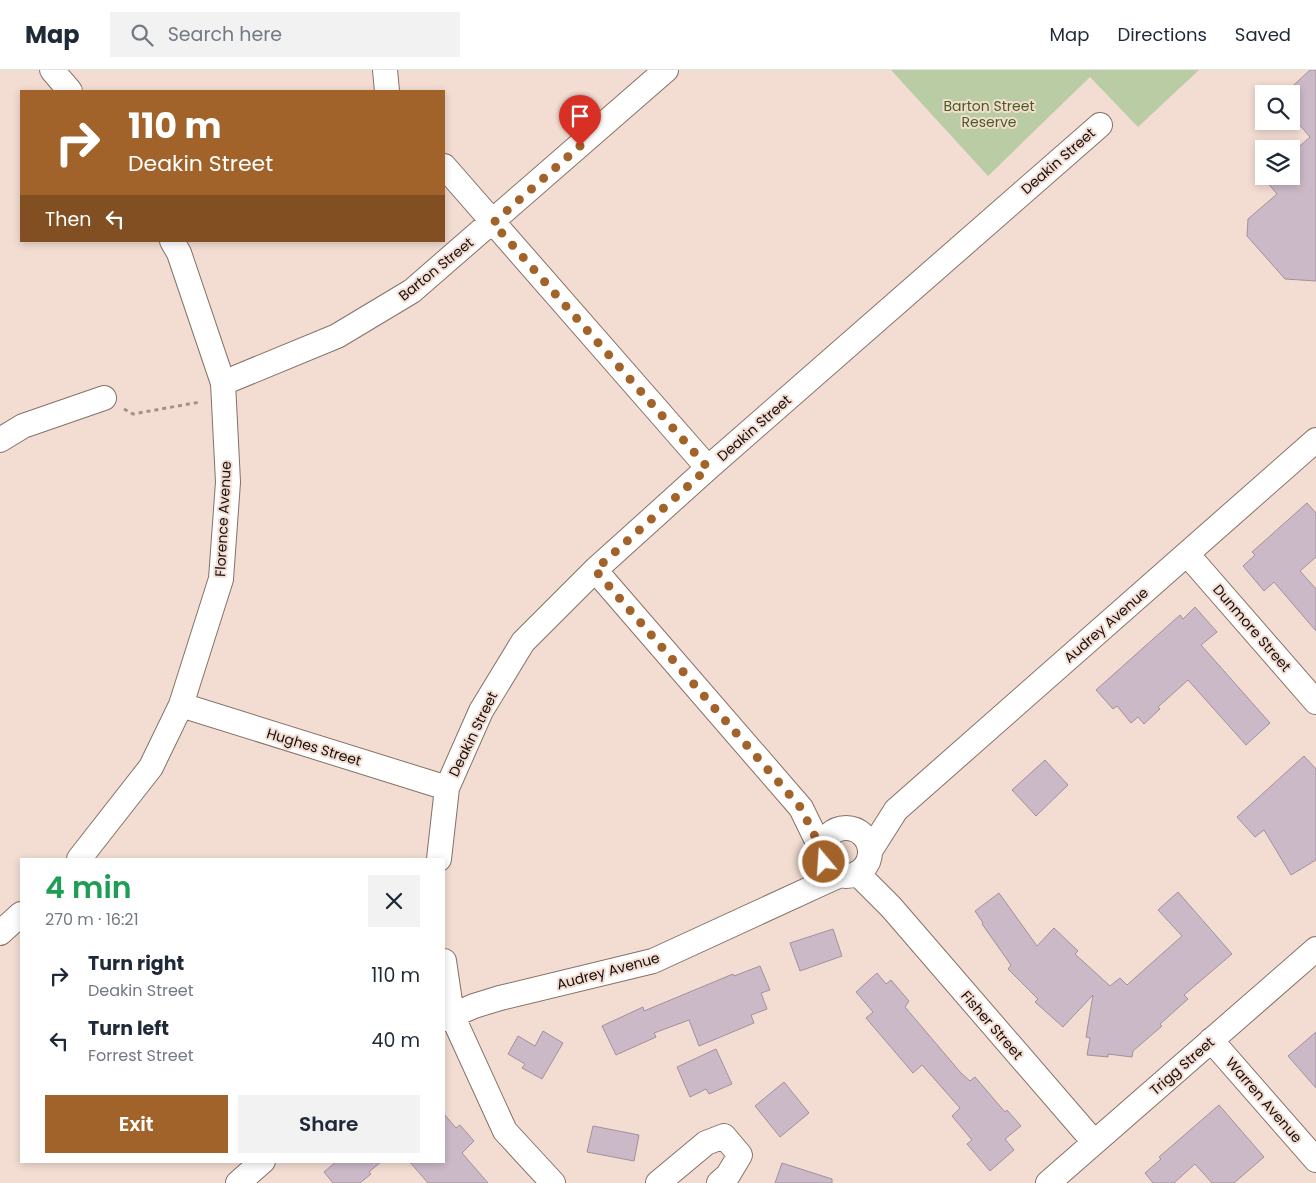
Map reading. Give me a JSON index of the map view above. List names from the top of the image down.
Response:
{
  "streets": {
    "street": [
      "Deakin Street",
      "Barton Street",
      "Florence Avenue",
      "Audrey Avenue",
      "Dunmore Street",
      "Hughes Street",
      "Fisher Street",
      "Trigg Street",
      "Warren Avenue"
    ]
  },
  "crossings": [
    ["Deakin Street", "Hughes Street"],
    ["Deakin Street", "Fisher Street"],
    ["Barton Street", "Florence Avenue"],
    ["Florence Avenue", "Hughes Street"],
    ["Audrey Avenue", "Dunmore Street"],
    ["Audrey Avenue", "Fisher Street"],
    ["Fisher Street", "Trigg Street"],
    ["Trigg Street", "Warren Avenue"]
  ],
  "parks": ["Barton Street Reserve"],
  "page": {
    "header": "Map",
    "search": "Search here",
    "nav": ["Map", "Directions", "Saved"],
    "turn": ["110 m", "Deakin Street"],
    "then": "Then",
    "heading": ["4 min", "270 m · 16:21"],
    "list": [
      {
        "name": "Turn right",
        "note": "Deakin Street",
        "value": "110 m"
      },
      {
        "name": "Turn left",
        "note": "Forrest Street",
        "value": "40 m"
      }
    ],
    "buttons": ["Exit", "Share"]
  }
}
